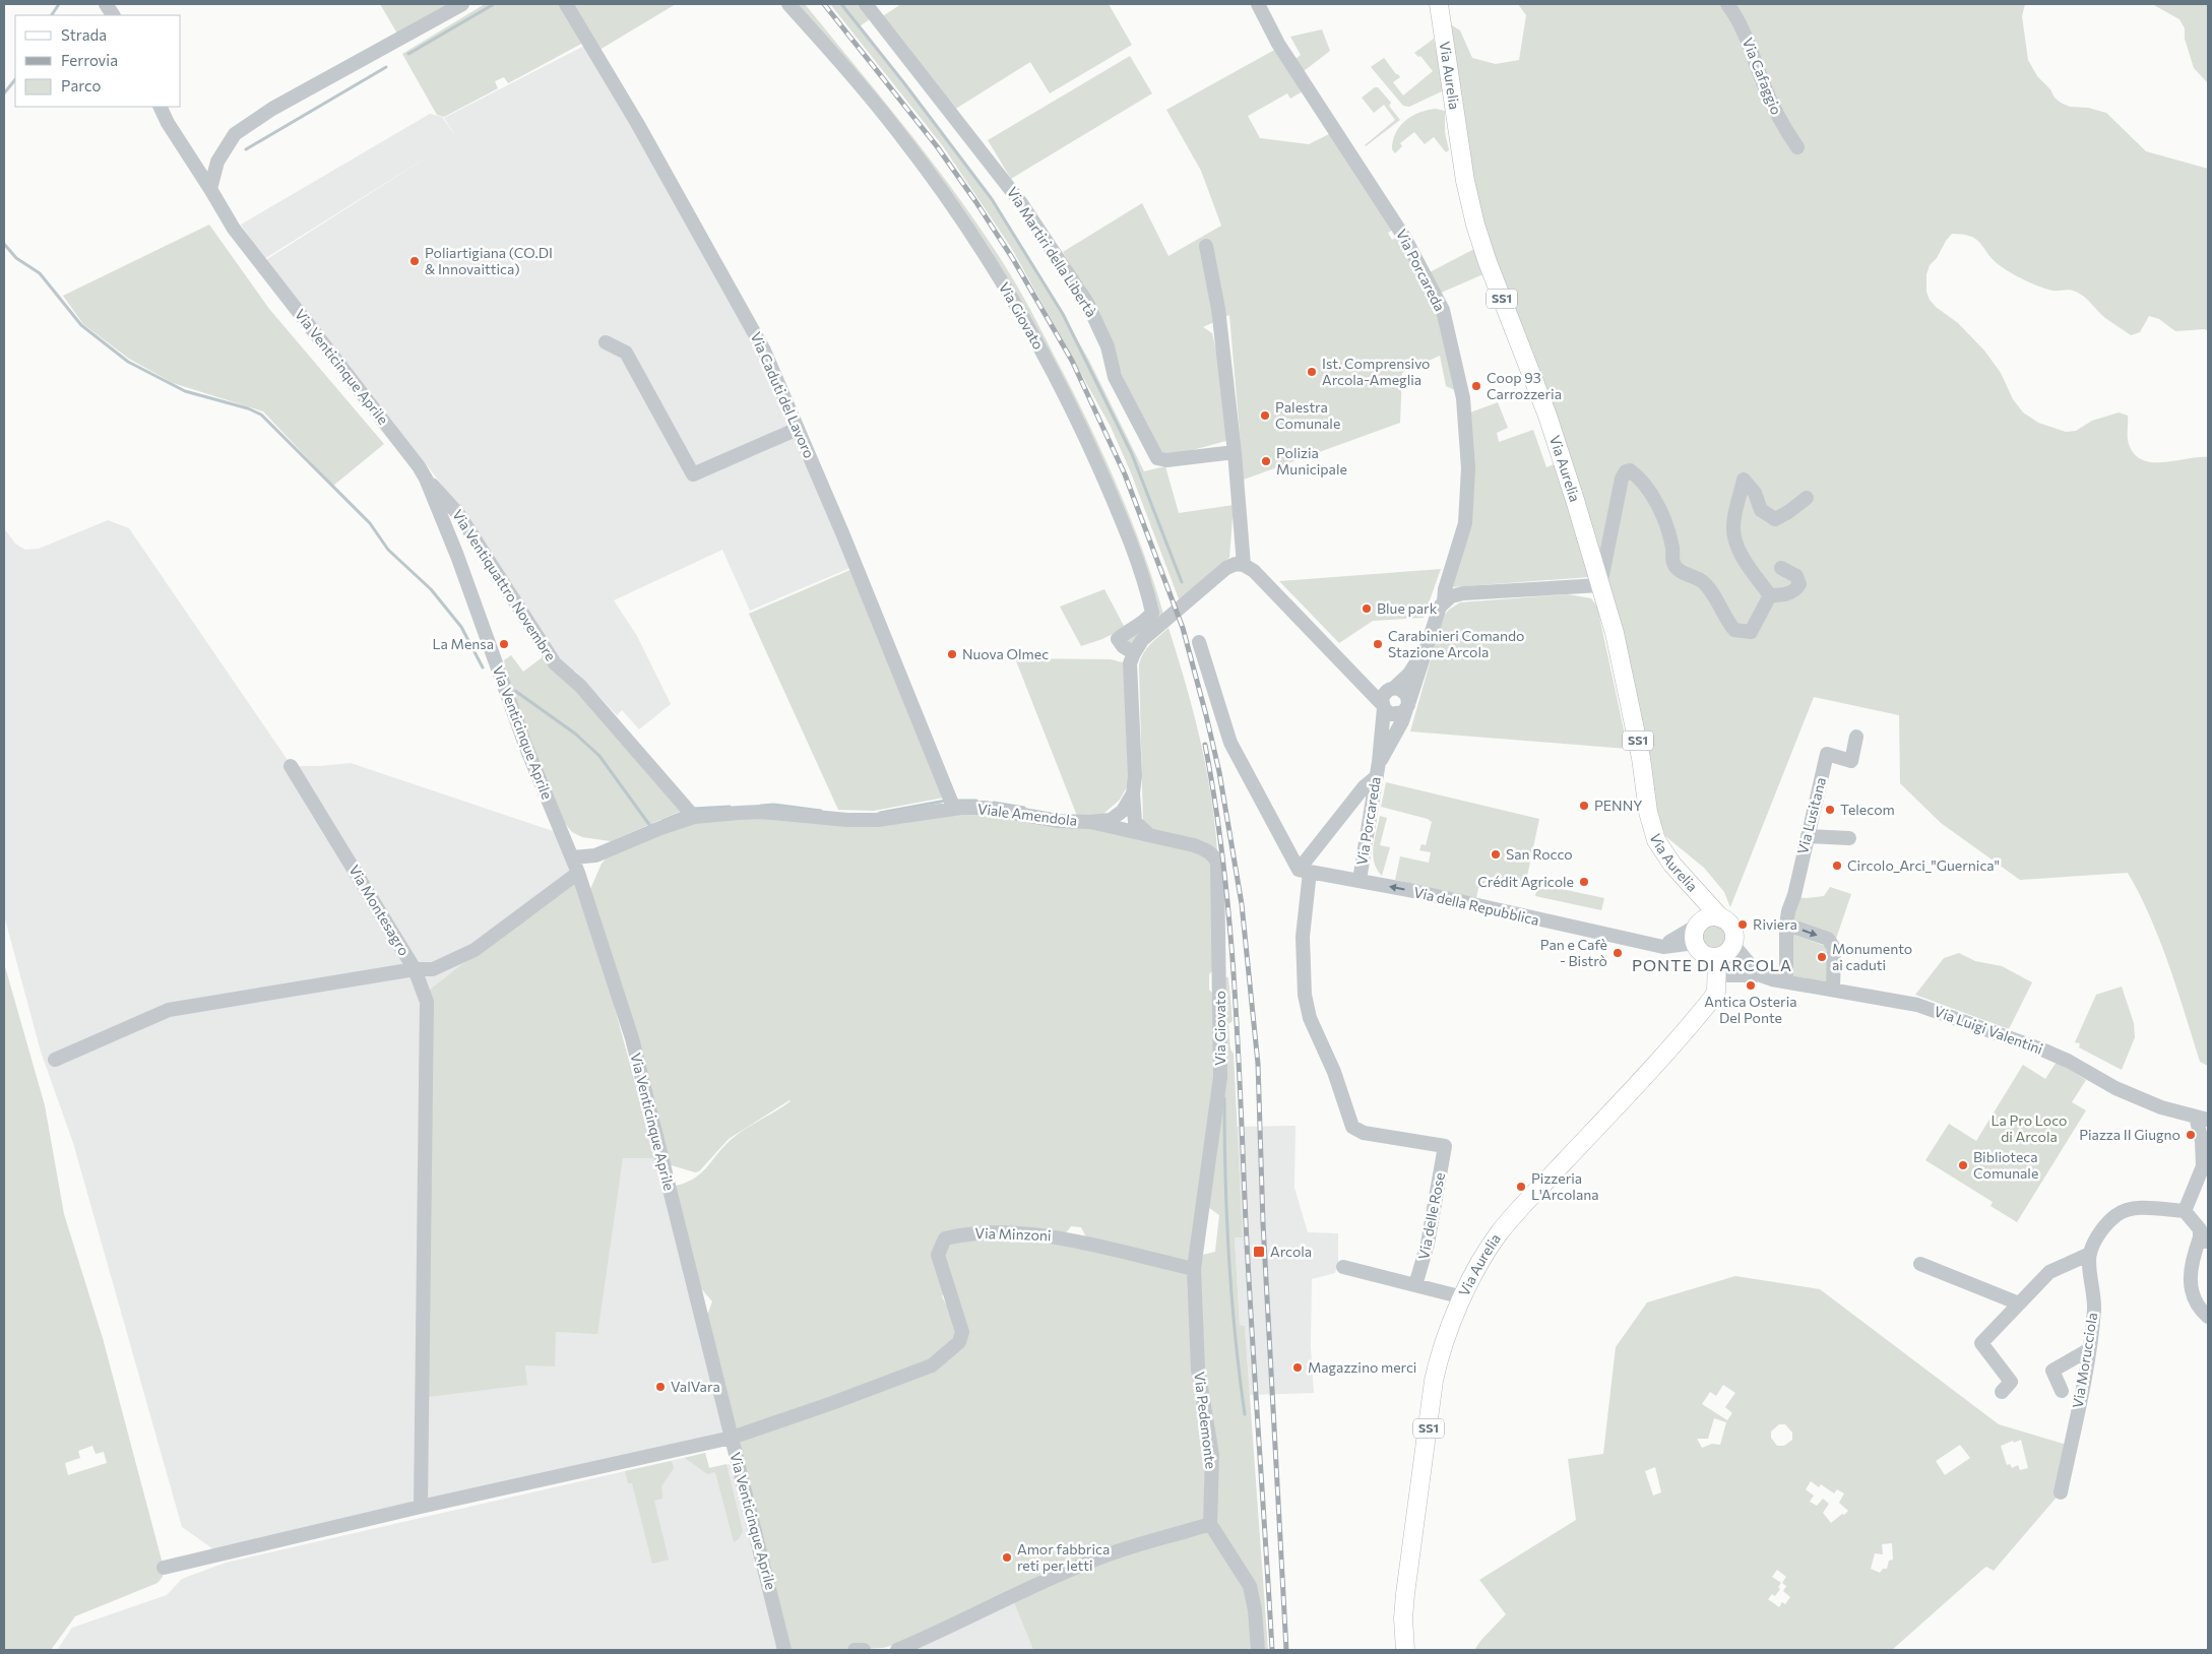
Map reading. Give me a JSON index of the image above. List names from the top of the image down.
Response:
{
  "streets": {
    "main road": ["Via Aurelia", "SS1"],
    "street": [
      "Via Cafaggio",
      "Via Martiri della Libertà",
      "Via Porcareda",
      "Via Giovato",
      "Via Venticinque Aprile",
      "Via Caduti del Lavoro",
      "Via Ventiquattro Novembre",
      "Viale Amendola",
      "Via Lusitana",
      "Via della Repubblica",
      "Via Montesagro",
      "Via Luigi Valentini",
      "Via delle Rose",
      "Via Minzoni",
      "Via Morucciola",
      "Via Pedemonte"
    ]
  },
  "crossings": [
    ["Via Aurelia", "SS1"],
    ["Via Aurelia", "Via della Repubblica"],
    ["Via Aurelia", "Via Luigi Valentini"],
    ["Via Porcareda", "Via della Repubblica"],
    ["SS1", "Via della Repubblica"],
    ["SS1", "Via Luigi Valentini"],
    ["Via Giovato", "Viale Amendola"],
    ["Via Giovato", "Via Minzoni"],
    ["Via Giovato", "Via Pedemonte"],
    ["Via Venticinque Aprile", "Via Ventiquattro Novembre"],
    ["Via Venticinque Aprile", "Viale Amendola"],
    ["Via Venticinque Aprile", "Via Montesagro"],
    ["Via Venticinque Aprile", "Via Minzoni"],
    ["Via Caduti del Lavoro", "Viale Amendola"],
    ["Via Ventiquattro Novembre", "Viale Amendola"],
    ["Via Lusitana", "Via Luigi Valentini"],
    ["Via della Repubblica", "Via Luigi Valentini"],
    ["Via della Repubblica", "Via delle Rose"],
    ["Via Minzoni", "Via Pedemonte"]
  ],
  "one_way": ["Via della Repubblica"],
  "districts": ["PONTE DI ARCOLA"],
  "parks": ["La Pro Loco di Arcola"],
  "places": {
    "other": [
      "Poliartigiana (CO.DI & Innovaittica)",
      "Ist. Comprensivo Arcola-Ameglia",
      "Coop 93 Carrozzeria",
      "Palestra Comunale",
      "Polizia Municipale",
      "Blue park",
      "La Mensa",
      "Carabinieri Comando Stazione Arcola",
      "Nuova Olmec",
      "PENNY",
      "Telecom",
      "San Rocco",
      "Circolo_Arci_\"Guernica\"",
      "Crédit Agricole",
      "Riviera",
      "Pan e Cafè - Bistrò",
      "Monumento ai caduti",
      "Antica Osteria Del Ponte",
      "Piazza II Giugno",
      "Biblioteca Comunale",
      "Pizzeria L'Arcolana",
      "Magazzino merci",
      "ValVara",
      "Amor fabbrica reti per letti"
    ],
    "transit": ["Arcola"]
  },
  "legend": ["Strada", "Ferrovia", "Parco"]
}
